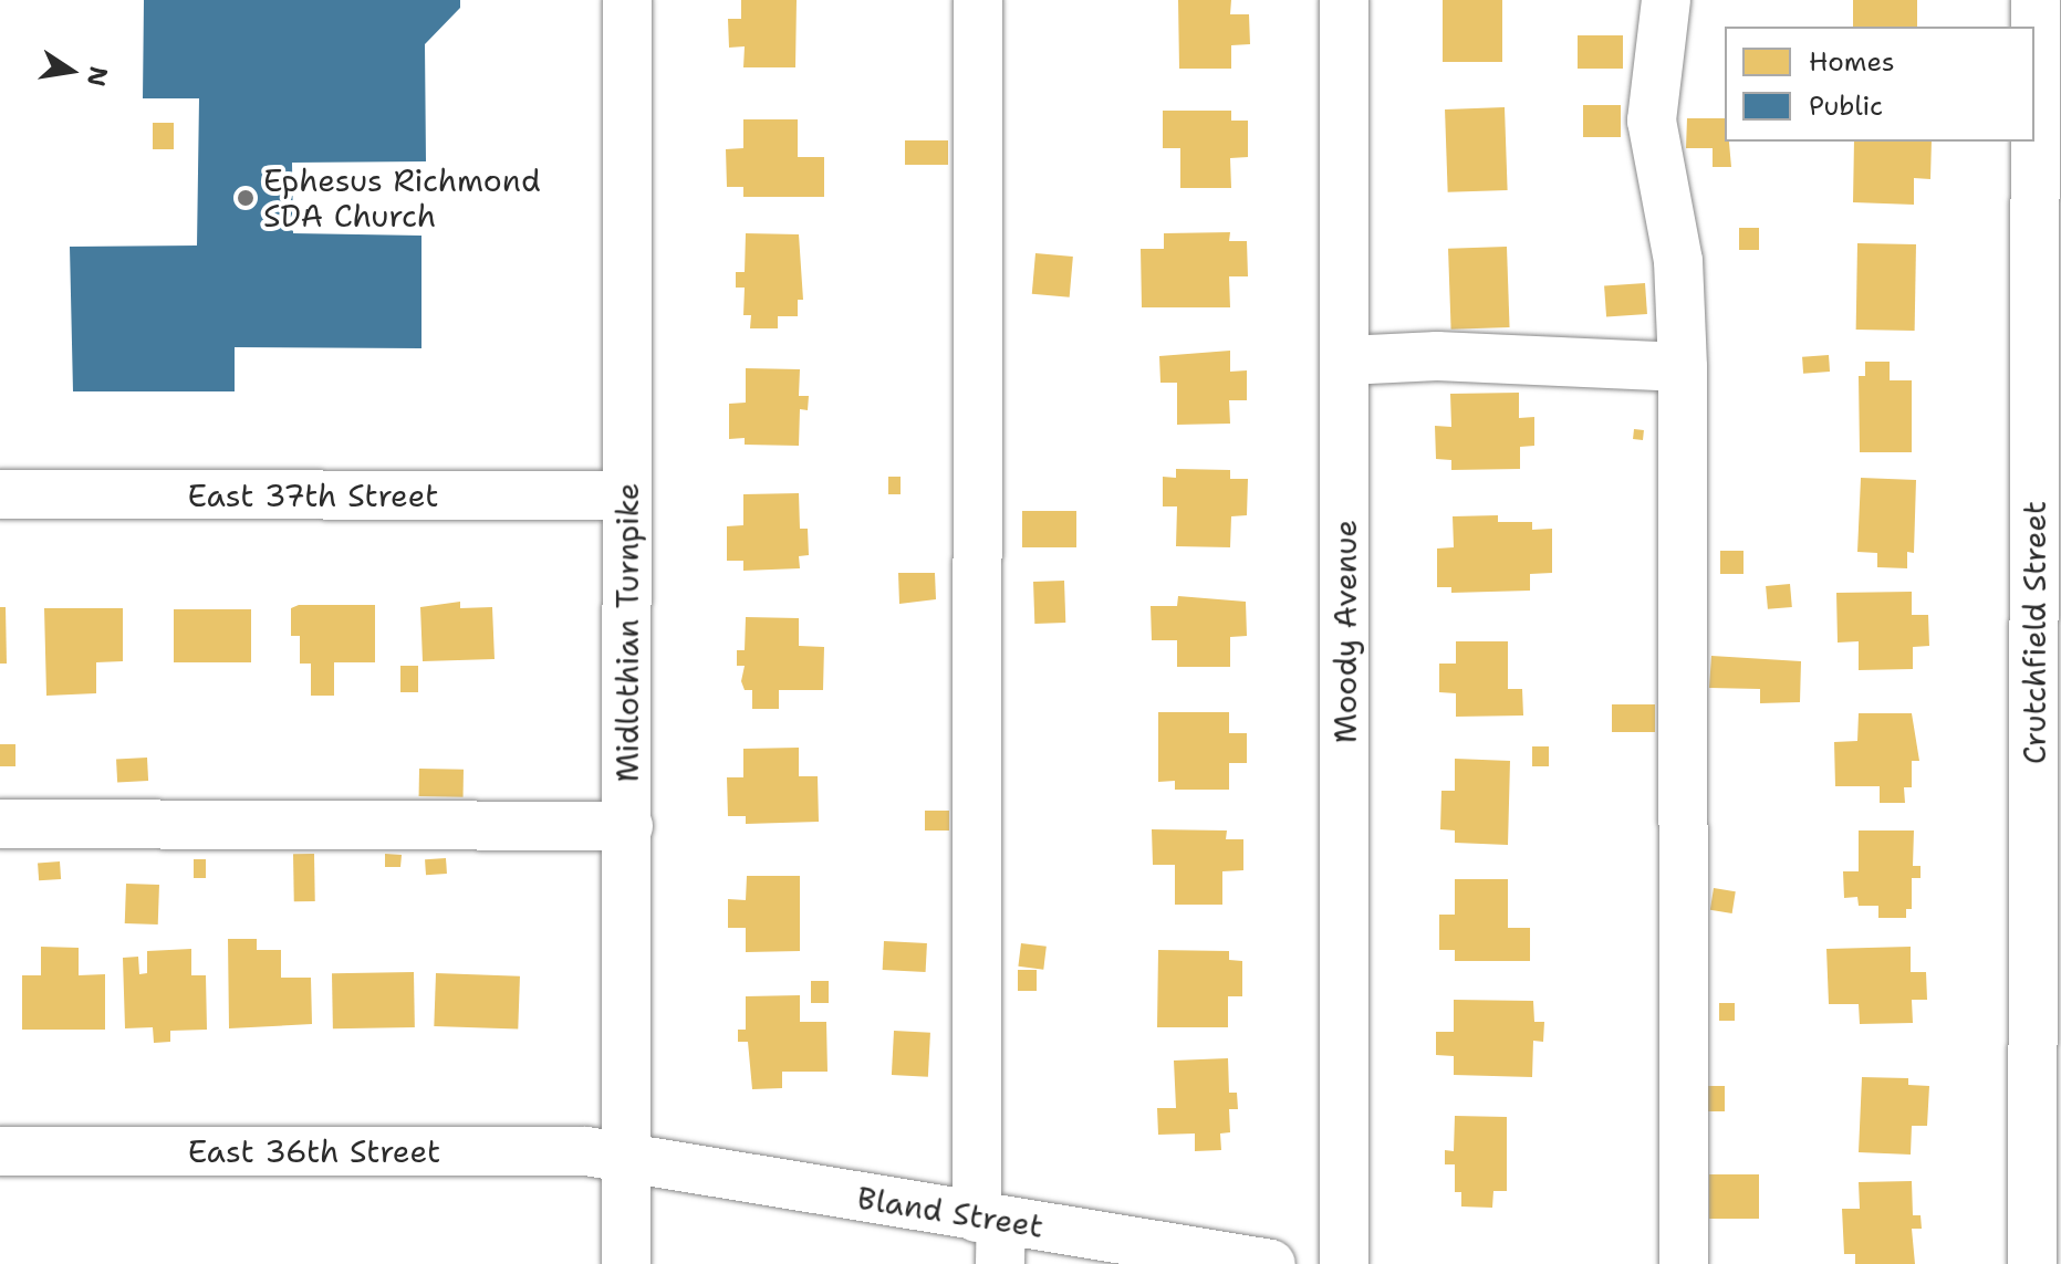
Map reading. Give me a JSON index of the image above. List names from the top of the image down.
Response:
{
  "streets": {
    "street": [
      "East 37th Street",
      "Moody Avenue",
      "Midlothian Turnpike",
      "Crutchfield Street",
      "East 36th Street",
      "Bland Street"
    ]
  },
  "crossings": [
    ["East 37th Street", "Midlothian Turnpike"],
    ["Midlothian Turnpike", "East 36th Street"],
    ["Midlothian Turnpike", "Bland Street"],
    ["East 36th Street", "Bland Street"]
  ],
  "places": ["Ephesus Richmond SDA Church"],
  "legend": ["Homes", "Public"],
  "north": "right"
}
